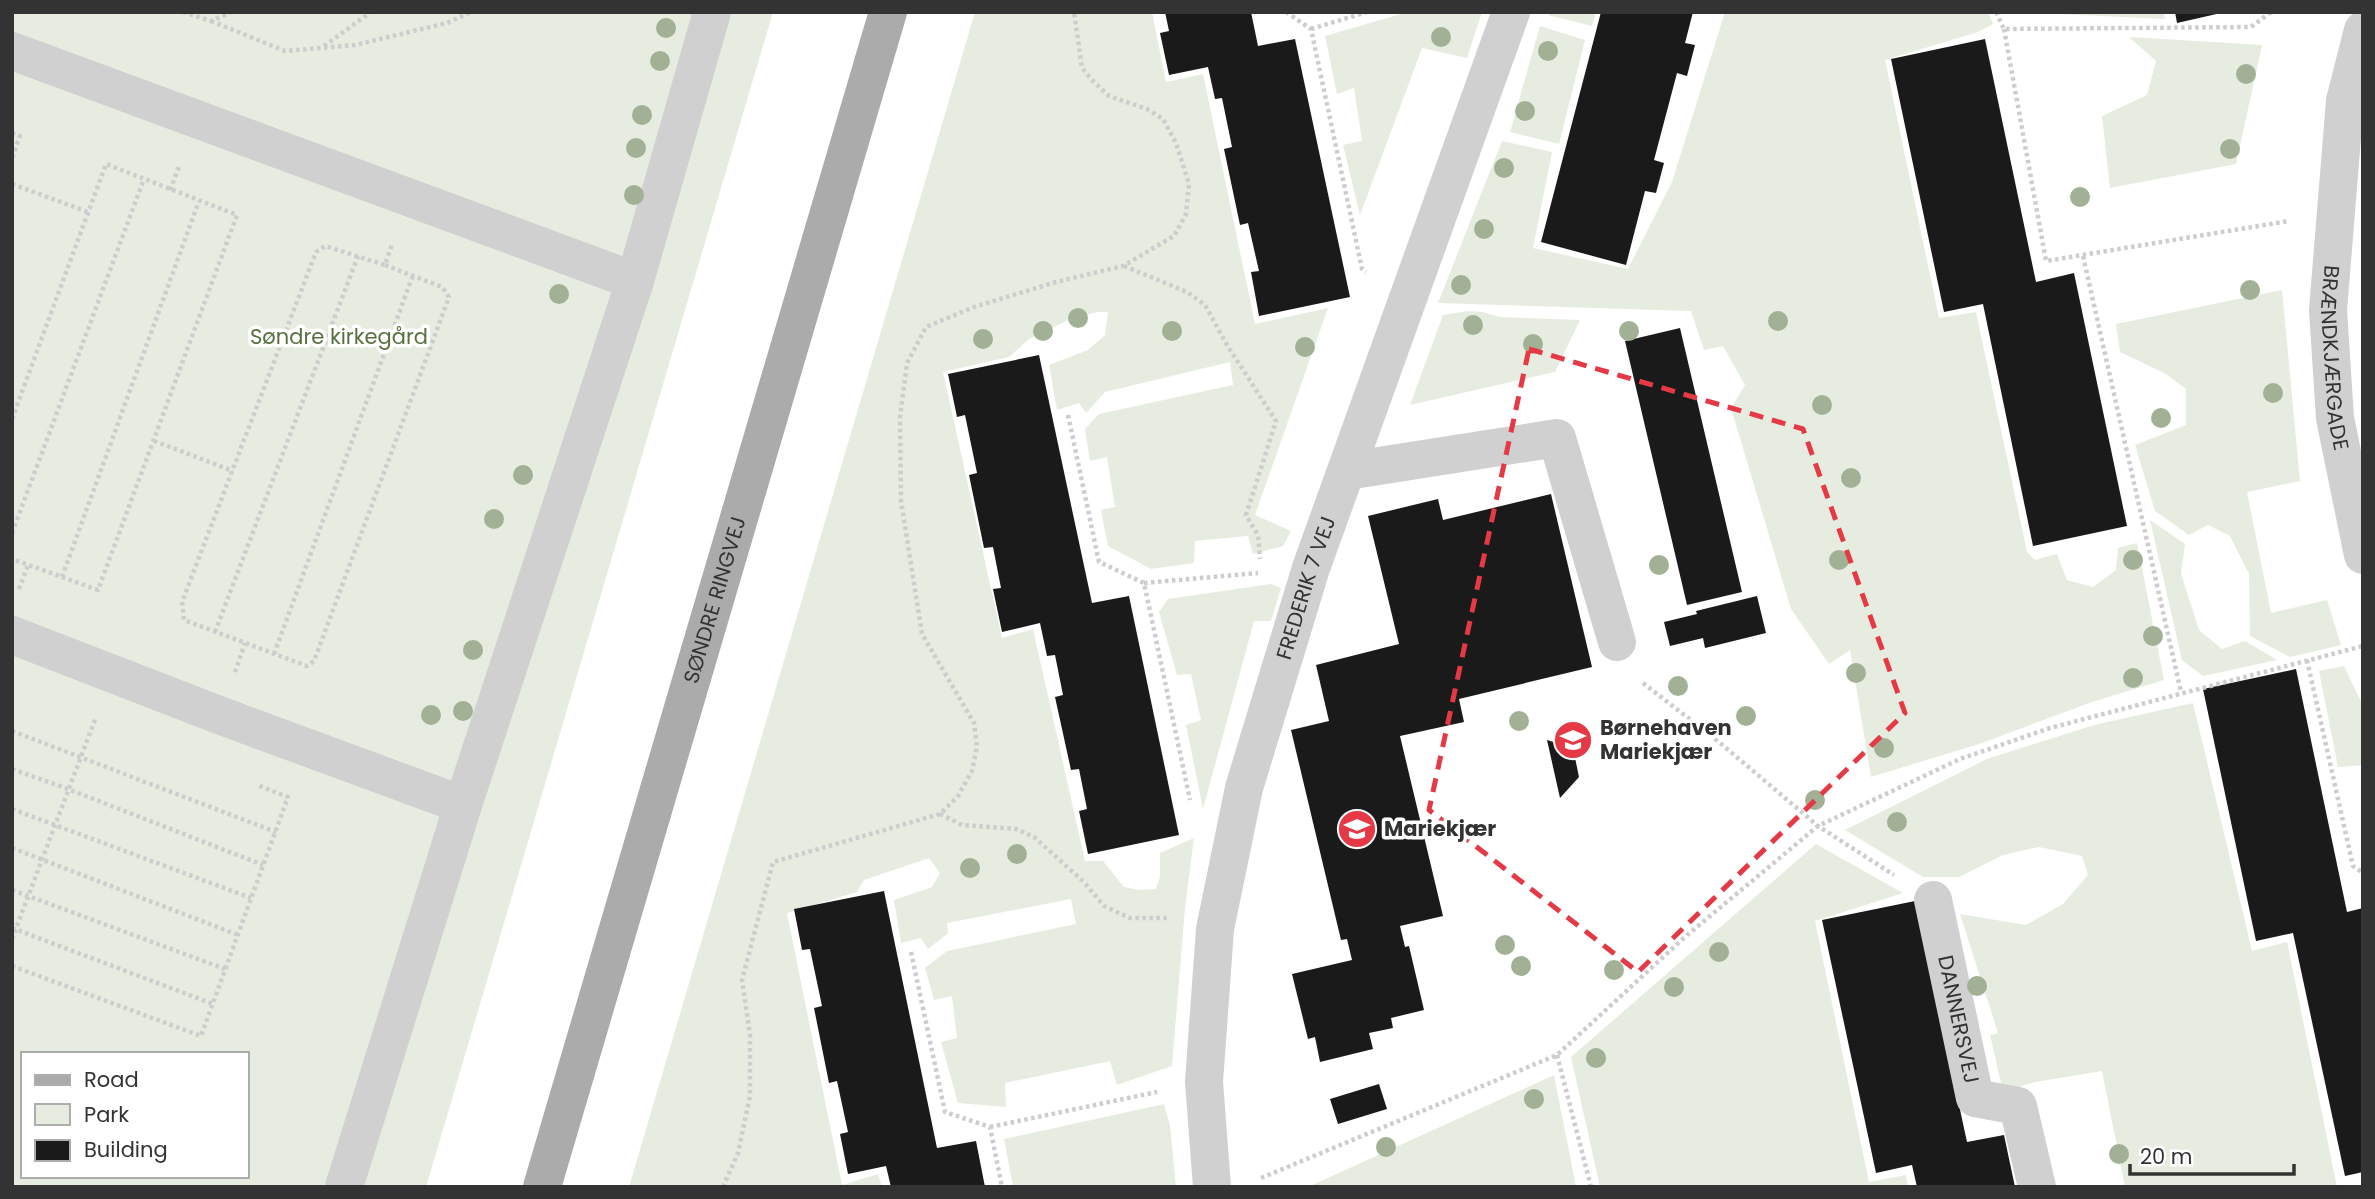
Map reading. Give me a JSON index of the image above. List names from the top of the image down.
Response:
{
  "streets": {
    "main road": ["SØNDRE RINGVEJ"],
    "street": ["BRÆNDKJÆRGADE", "FREDERIK 7 VEJ", "DANNERSVEJ"]
  },
  "parks": ["Søndre kirkegård"],
  "places": {
    "school or university": ["Børnehaven Mariekjær", "Mariekjær"]
  },
  "legend": ["Road", "Park", "Building"],
  "scale_bar": "20 m"
}
